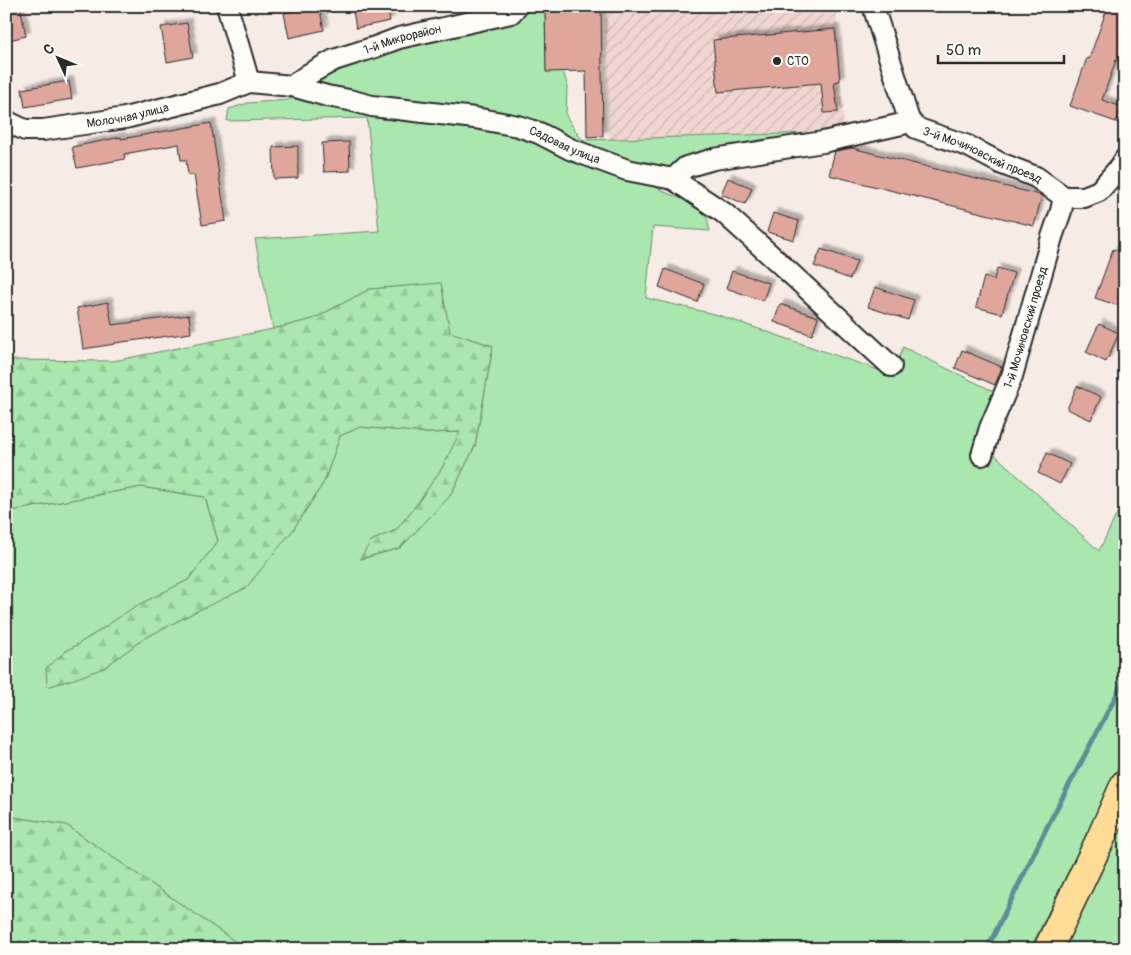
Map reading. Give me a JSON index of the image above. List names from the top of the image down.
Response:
{
  "streets": {
    "street": [
      "1-й Микрорайон",
      "Молочная улица",
      "Садовая улица",
      "3-й Мочиновский проезд",
      "1-й Мочиновский проезд"
    ]
  },
  "crossings": [
    ["1-й Микрорайон", "Садовая улица"],
    ["Молочная улица", "Садовая улица"],
    ["3-й Мочиновский проезд", "1-й Мочиновский проезд"]
  ],
  "places": ["СТО"],
  "scale_bar": "50 m",
  "north": "top left"
}
